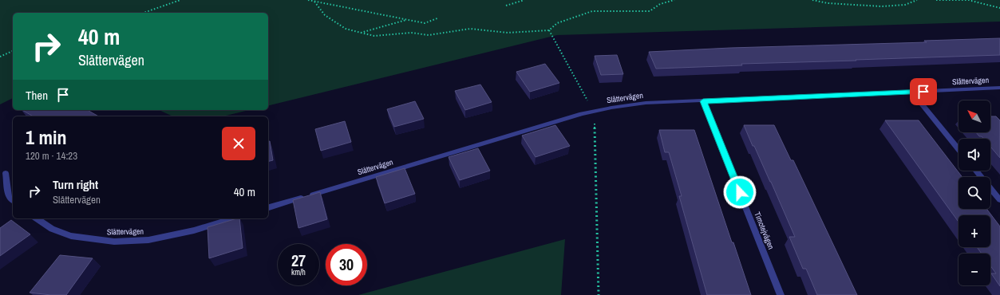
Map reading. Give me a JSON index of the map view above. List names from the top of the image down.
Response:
{
  "streets": {
    "street": ["Slåttervägen", "Timotejvägen"]
  },
  "crossings": [
    ["Slåttervägen", "Timotejvägen"]
  ],
  "north": "top left",
  "page": {
    "turn": ["40 m", "Slåttervägen"],
    "then": "Then",
    "map_buttons": ["+", "−"],
    "heading": ["1 min", "120 m · 14:23"],
    "list": [
      {
        "name": "Turn right",
        "note": "Slåttervägen",
        "value": "40 m"
      }
    ],
    "speed": "27 km/h",
    "limit": "30"
  }
}
